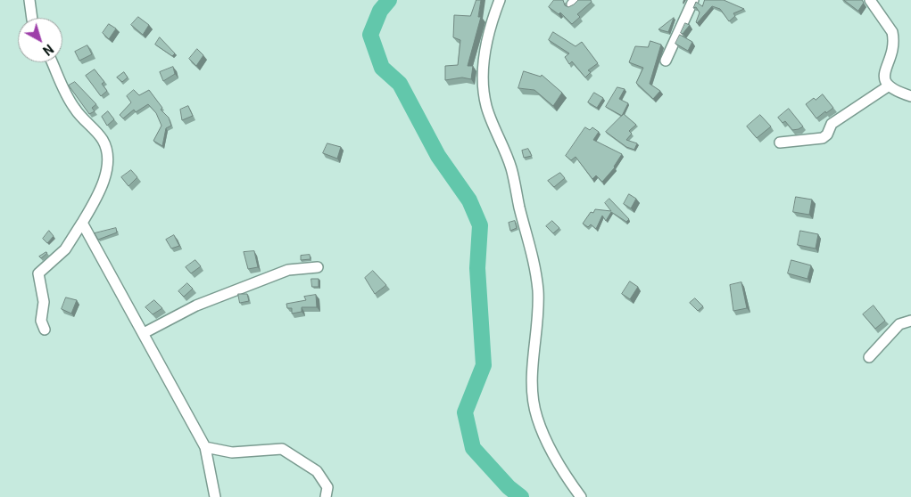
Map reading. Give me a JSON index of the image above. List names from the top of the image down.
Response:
{
  "north": "bottom right"
}
